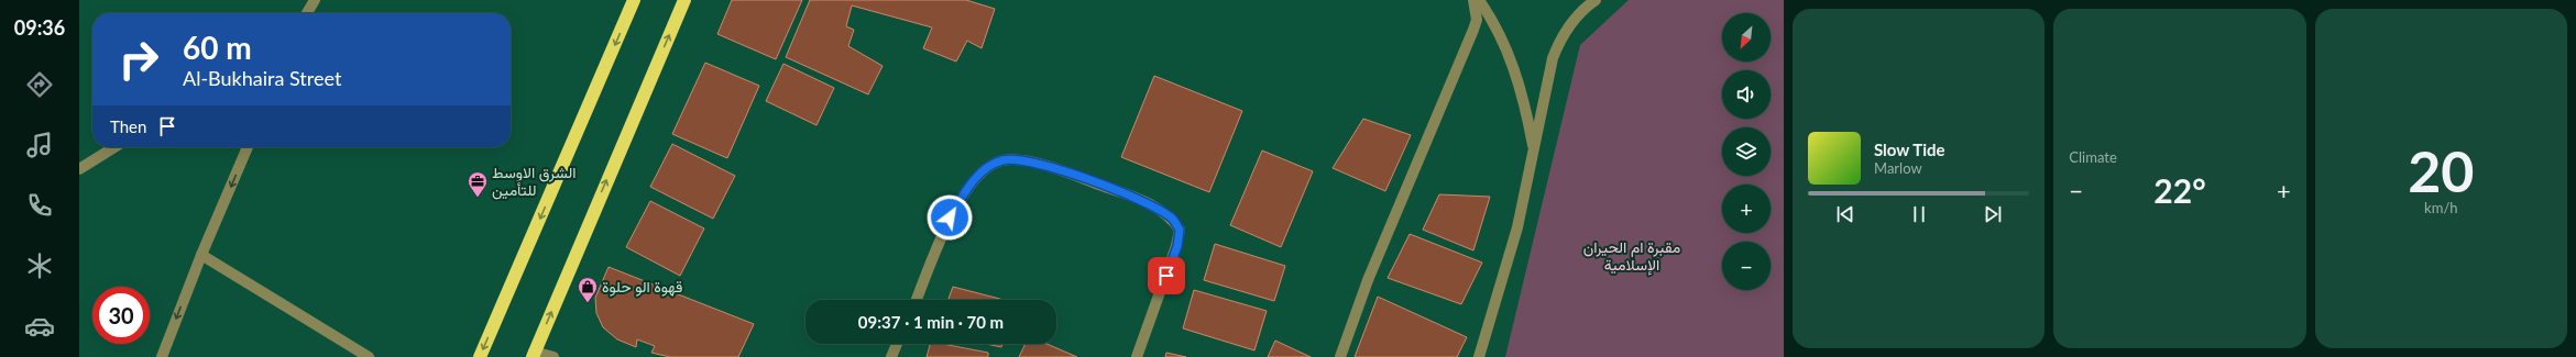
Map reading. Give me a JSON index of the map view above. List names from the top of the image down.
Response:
{
  "parks": ["مقبرة ام الحيران الإسلامية"],
  "places": {
    "office": ["الشرق الاوسط للتأمين"],
    "shop": ["قهوة الو حلوة"]
  },
  "north": "bottom left",
  "page": {
    "tabs": "09:36",
    "tile": [
      "Climate",
      ["20", "km/h"]
    ],
    "map_buttons": ["+", "−"],
    "turn": ["60 m", "Al-Bukhaira Street"],
    "then": "Then",
    "song": ["Slow Tide", "Marlow"],
    "heat": ["−", "22°", "+"],
    "limit": "30",
    "trip": "09:37 · 1 min · 70 m"
  }
}
